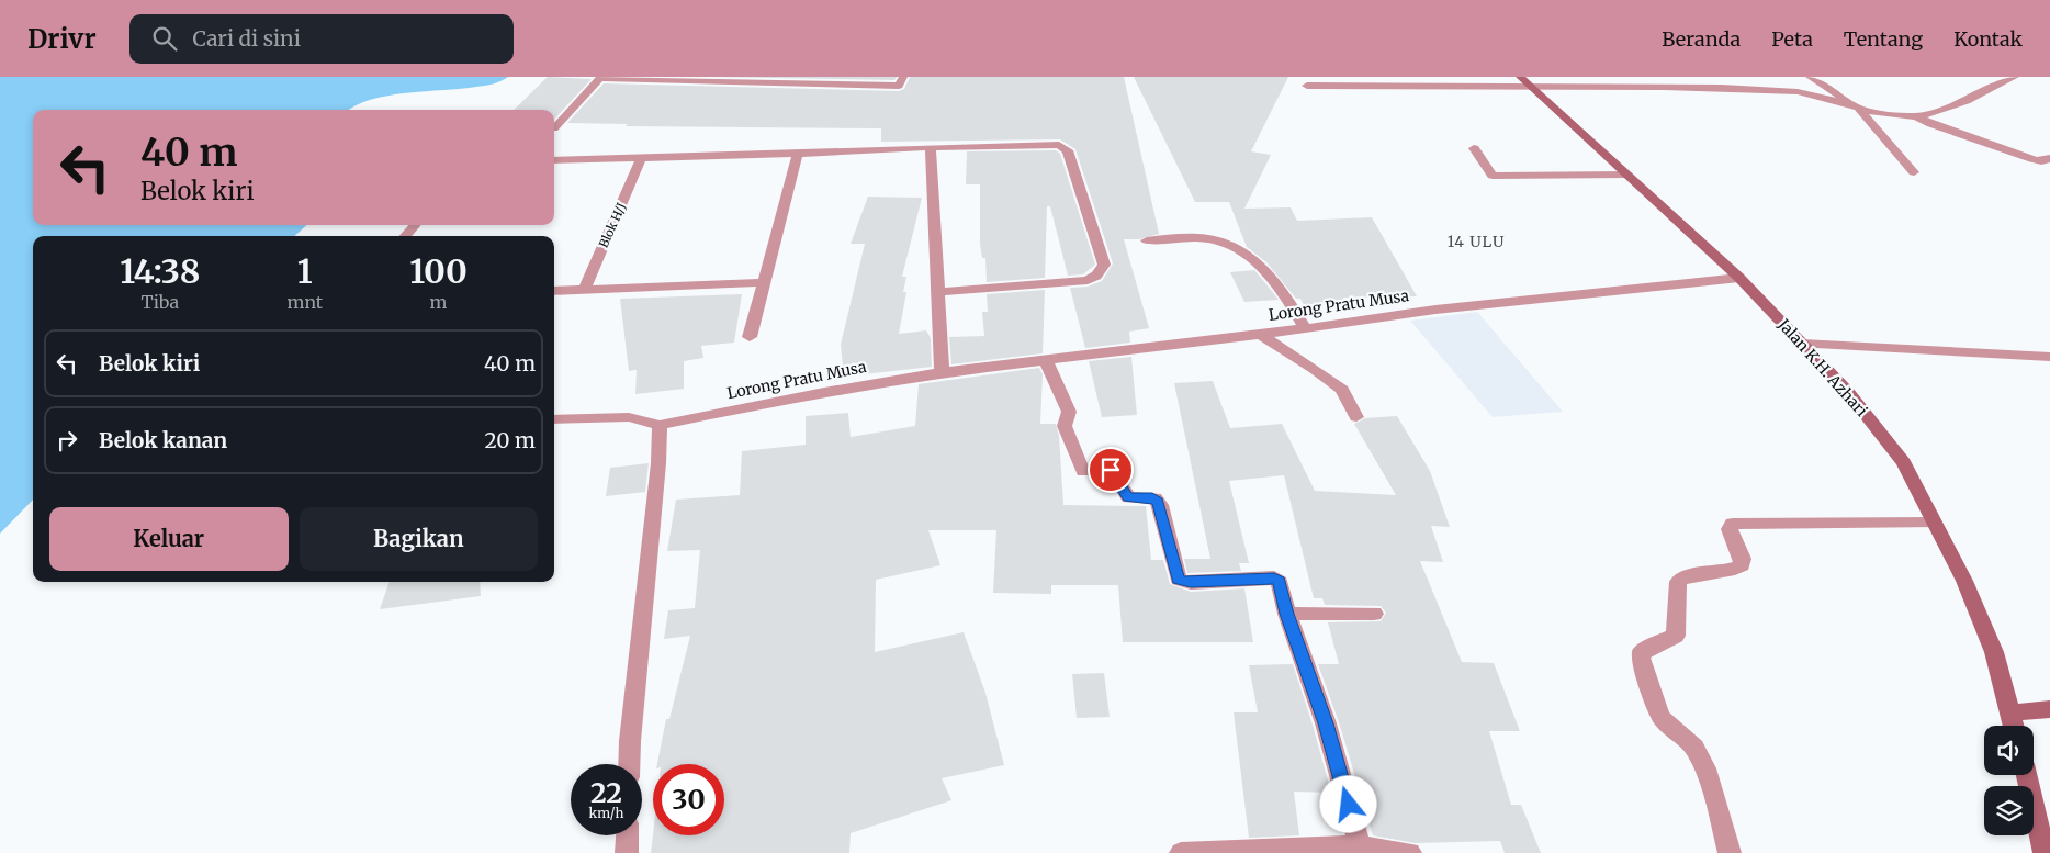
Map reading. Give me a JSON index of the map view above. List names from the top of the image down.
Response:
{
  "streets": {
    "street": ["Blok H/J", "Lorong Pratu Musa", "Jalan K.H. Azhari"]
  },
  "crossings": [
    ["Lorong Pratu Musa", "Jalan K.H. Azhari"]
  ],
  "districts": ["14 ULU"],
  "page": {
    "header": "Drivr",
    "search": "Cari di sini",
    "nav": [
      "Beranda",
      "Peta",
      "Tentang",
      "Kontak"
    ],
    "turn": ["40 m", "Belok kiri"],
    "eta": [
      "14:38",
      "Tiba",
      "1",
      "mnt",
      "100",
      "m"
    ],
    "list": [
      {
        "name": "Belok kiri",
        "value": "40 m"
      },
      {
        "name": "Belok kanan",
        "value": "20 m"
      }
    ],
    "buttons": ["Keluar", "Bagikan"],
    "speed": "22 km/h",
    "limit": "30"
  }
}
